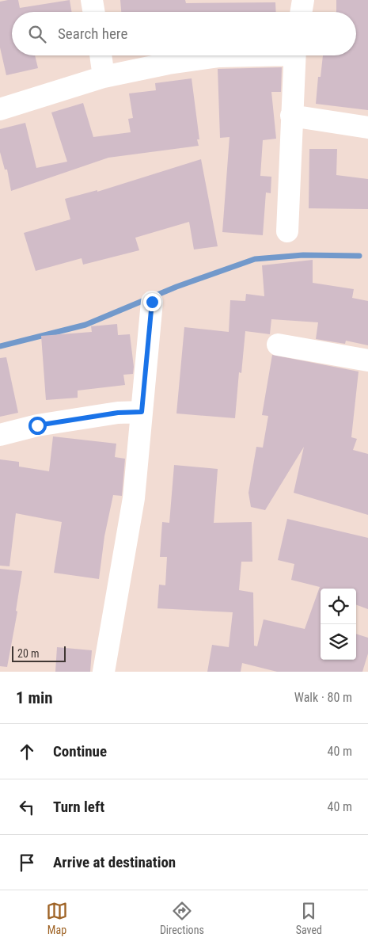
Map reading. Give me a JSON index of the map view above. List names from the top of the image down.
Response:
{
  "scale_bar": "20 m",
  "page": {
    "search": "Search here",
    "scale": "20 m",
    "heading": ["1 min", "Walk · 80 m"],
    "list": [
      ["Continue", "40 m"],
      ["Turn left", "40 m"],
      "Arrive at destination"
    ],
    "nav": ["Map", "Directions", "Saved"]
  }
}
